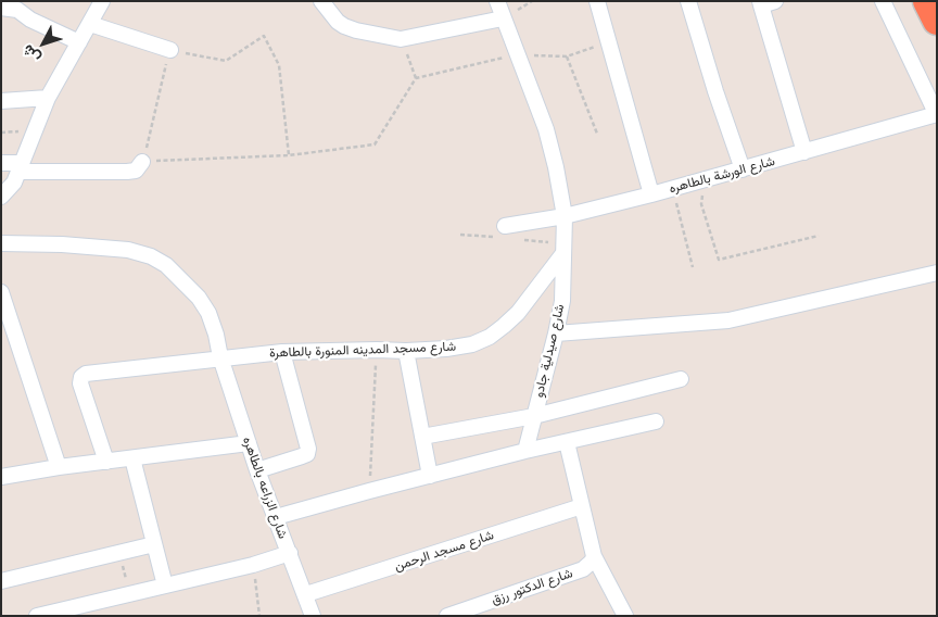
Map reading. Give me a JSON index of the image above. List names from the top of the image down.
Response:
{
  "streets": {
    "street": [
      "شارع الورشة بالطاهره",
      "شارع مسجد المدينه المنورة بالطاهرة",
      "شارع صيدلية جادو",
      "شارع الزراعه بالطاهره",
      "شارع مسجد الرحمن",
      "شارع الدكتور رزق"
    ]
  },
  "crossings": [
    ["شارع الورشة بالطاهره", "شارع صيدلية جادو"],
    ["شارع مسجد المدينه المنورة بالطاهرة", "شارع صيدلية جادو"],
    ["شارع مسجد المدينه المنورة بالطاهرة", "شارع الزراعه بالطاهره"],
    ["شارع الزراعه بالطاهره", "شارع مسجد الرحمن"]
  ],
  "north": "bottom left"
}
